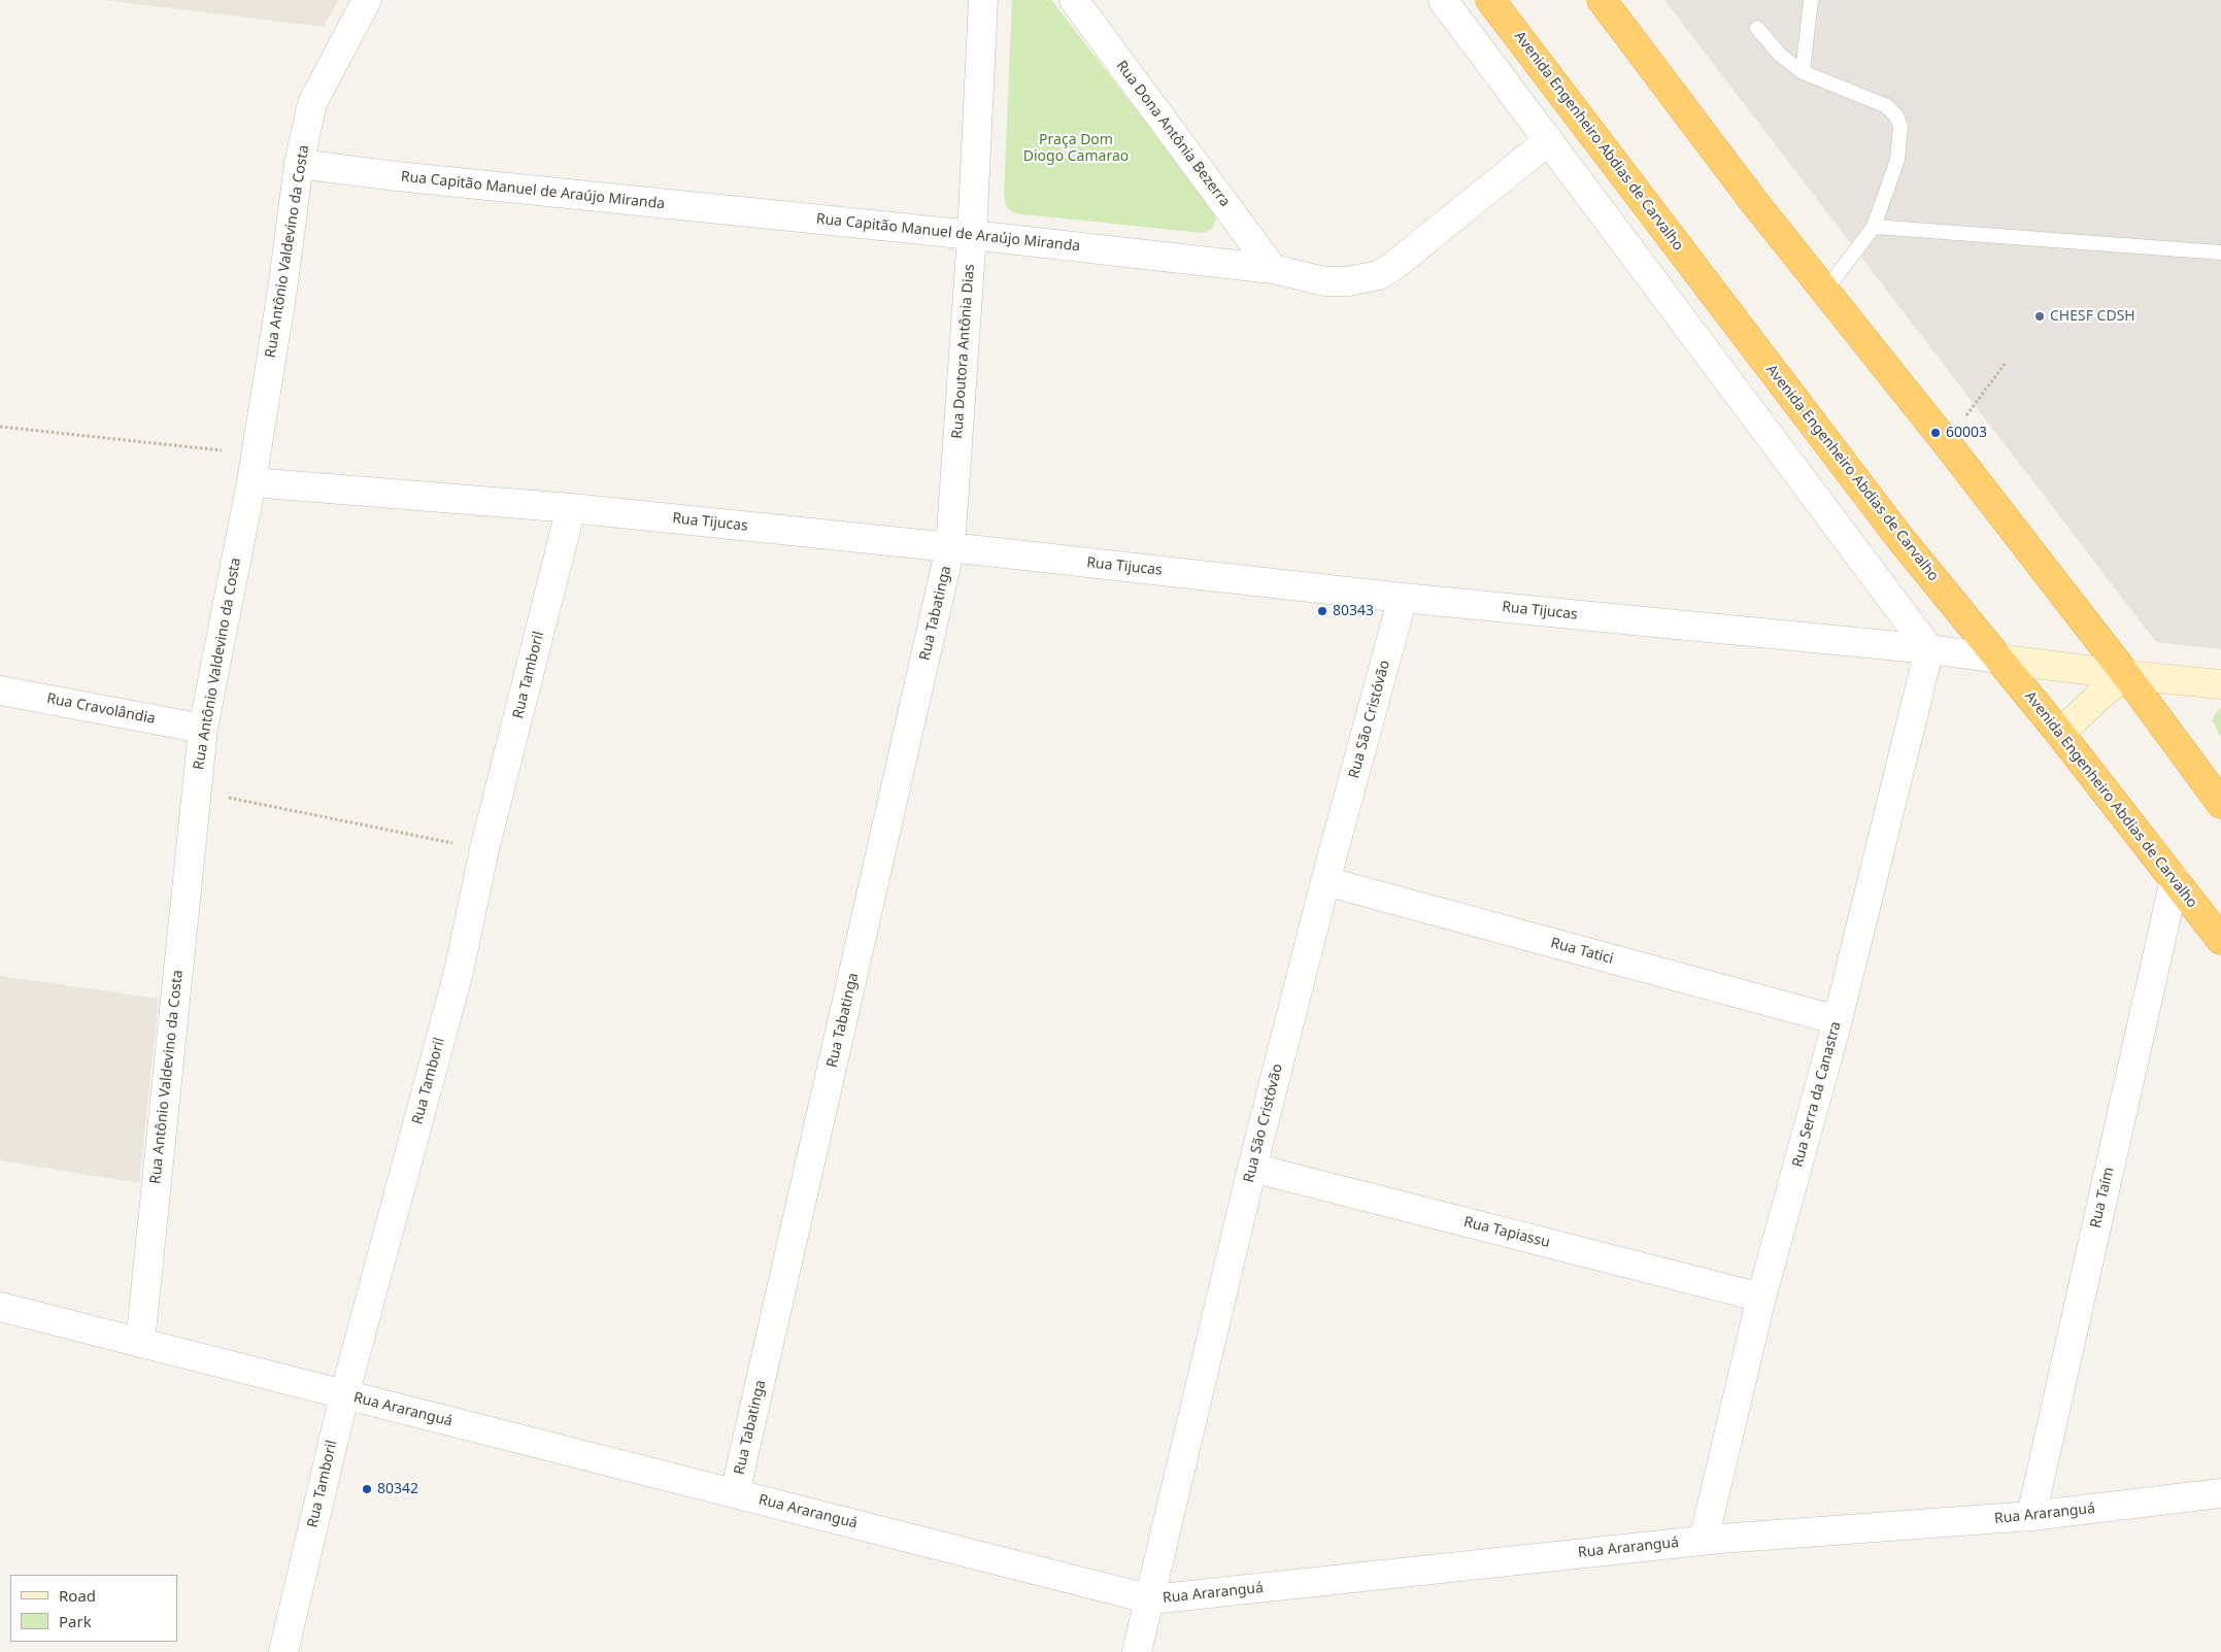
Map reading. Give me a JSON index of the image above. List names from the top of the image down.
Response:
{
  "streets": {
    "highway": ["Avenida Engenheiro Abdias de Carvalho"],
    "street": [
      "Rua Dona Antônia Bezerra",
      "Rua Capitão Manuel de Araújo Miranda",
      "Rua Antônio Valdevino da Costa",
      "Rua Doutora Antônia Dias",
      "Rua Tijucas",
      "Rua Tabatinga",
      "Rua Tamboril",
      "Rua Cravolândia",
      "Rua São Cristóvão",
      "Rua Tatici",
      "Rua Serra da Canastra",
      "Rua Taím",
      "Rua Tapiassu",
      "Rua Araranguá"
    ]
  },
  "crossings": [
    ["Rua Dona Antônia Bezerra", "Rua Capitão Manuel de Araújo Miranda"],
    ["Avenida Engenheiro Abdias de Carvalho", "Rua Tijucas"],
    ["Avenida Engenheiro Abdias de Carvalho", "Rua Taím"],
    ["Rua Capitão Manuel de Araújo Miranda", "Rua Antônio Valdevino da Costa"],
    ["Rua Capitão Manuel de Araújo Miranda", "Rua Doutora Antônia Dias"],
    ["Rua Antônio Valdevino da Costa", "Rua Tijucas"],
    ["Rua Antônio Valdevino da Costa", "Rua Cravolândia"],
    ["Rua Antônio Valdevino da Costa", "Rua Araranguá"],
    ["Rua Doutora Antônia Dias", "Rua Tijucas"],
    ["Rua Doutora Antônia Dias", "Rua Tabatinga"],
    ["Rua Tijucas", "Rua Tabatinga"],
    ["Rua Tijucas", "Rua Tamboril"],
    ["Rua Tijucas", "Rua São Cristóvão"],
    ["Rua Tijucas", "Rua Serra da Canastra"],
    ["Rua Tabatinga", "Rua Araranguá"],
    ["Rua Tamboril", "Rua Araranguá"],
    ["Rua São Cristóvão", "Rua Tatici"],
    ["Rua São Cristóvão", "Rua Tapiassu"],
    ["Rua São Cristóvão", "Rua Araranguá"],
    ["Rua Tatici", "Rua Serra da Canastra"],
    ["Rua Serra da Canastra", "Rua Tapiassu"],
    ["Rua Serra da Canastra", "Rua Araranguá"],
    ["Rua Taím", "Rua Araranguá"]
  ],
  "parks": ["Praça Dom Diogo Camarao"],
  "places": [
    "CHESF CDSH",
    "60003",
    "80343",
    "80342"
  ],
  "legend": ["Road", "Park"]
}
